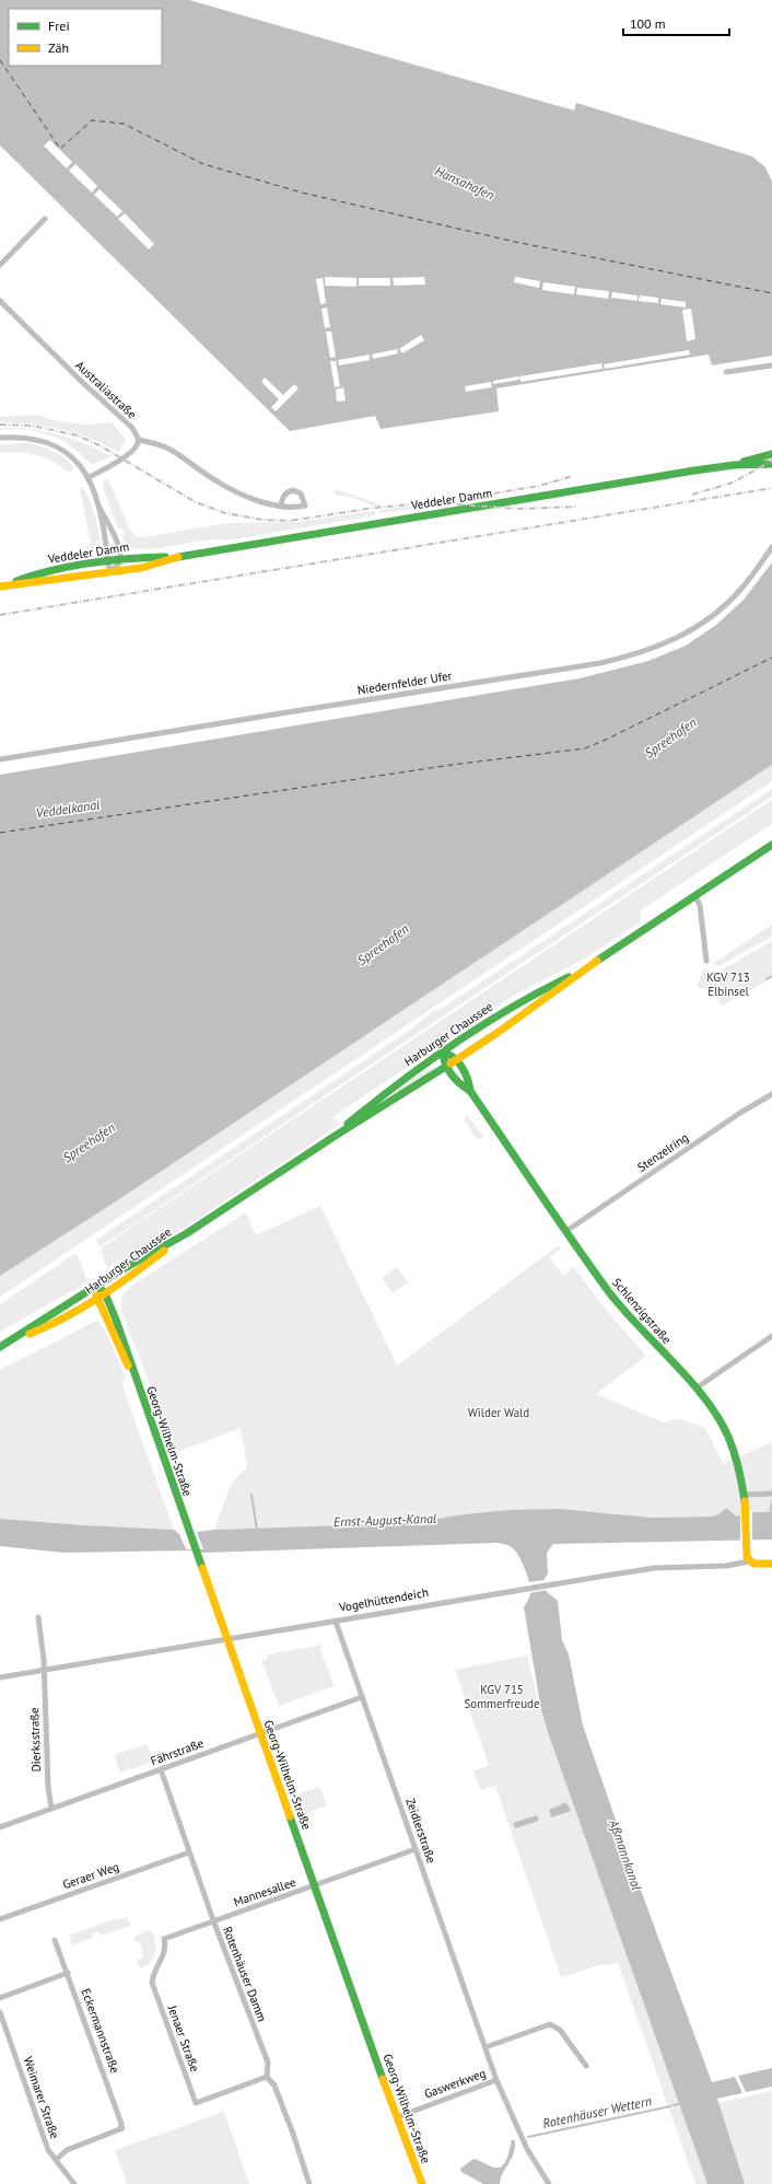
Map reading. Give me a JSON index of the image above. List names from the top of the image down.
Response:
{
  "streets": {
    "main road": [
      "Veddeler Damm",
      "Harburger Chaussee",
      "Schlenzigstraße",
      "Georg-Wilhelm-Straße",
      "Vogelhüttendeich"
    ],
    "street": [
      "Australiastraße",
      "Niedernfelder Ufer",
      "Stenzelring",
      "Dierksstraße",
      "Fährstraße",
      "Zeidlerstraße",
      "Geraer Weg",
      "Mannesallee",
      "Rotenhäuser Damm",
      "Eckermannstraße",
      "Jenaer Straße",
      "Gaswerkweg",
      "Weimarer Straße"
    ]
  },
  "crossings": [
    ["Harburger Chaussee", "Schlenzigstraße"],
    ["Harburger Chaussee", "Georg-Wilhelm-Straße"],
    ["Stenzelring", "Schlenzigstraße"],
    ["Schlenzigstraße", "Vogelhüttendeich"],
    ["Georg-Wilhelm-Straße", "Vogelhüttendeich"],
    ["Georg-Wilhelm-Straße", "Fährstraße"],
    ["Georg-Wilhelm-Straße", "Mannesallee"],
    ["Georg-Wilhelm-Straße", "Gaswerkweg"],
    ["Vogelhüttendeich", "Dierksstraße"],
    ["Vogelhüttendeich", "Zeidlerstraße"],
    ["Dierksstraße", "Fährstraße"],
    ["Fährstraße", "Zeidlerstraße"],
    ["Fährstraße", "Rotenhäuser Damm"],
    ["Zeidlerstraße", "Mannesallee"],
    ["Zeidlerstraße", "Gaswerkweg"],
    ["Geraer Weg", "Rotenhäuser Damm"],
    ["Mannesallee", "Rotenhäuser Damm"],
    ["Mannesallee", "Jenaer Straße"],
    ["Rotenhäuser Damm", "Jenaer Straße"],
    ["Eckermannstraße", "Weimarer Straße"]
  ],
  "water": [
    "Hansahafen",
    "Spreehafen",
    "Veddelkanal",
    "Ernst-August-Kanal",
    "Aßmannkanal",
    "Rotenhäuser Wettern"
  ],
  "parks": ["KGV 713 Elbinsel", "Wilder Wald", "KGV 715 Sommerfreude"],
  "legend": ["Frei", "Zäh"],
  "scale_bar": "100 m"
}
